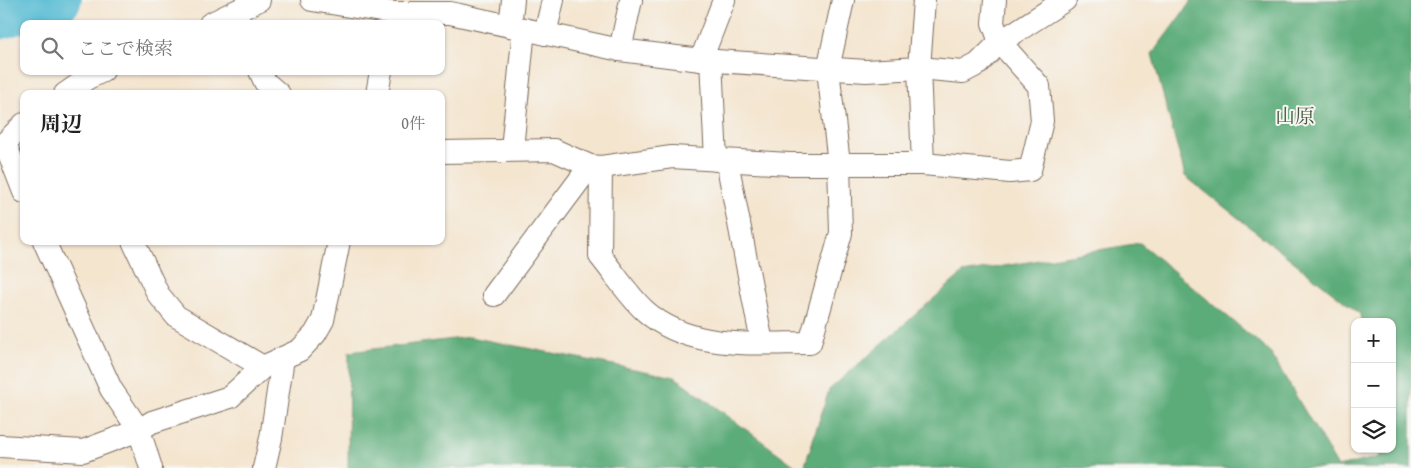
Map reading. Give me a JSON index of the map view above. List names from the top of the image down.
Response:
{
  "parks": ["山原"],
  "page": {
    "search": "ここで検索",
    "heading": ["周辺", "0件"],
    "map_buttons": ["+", "−"]
  }
}
